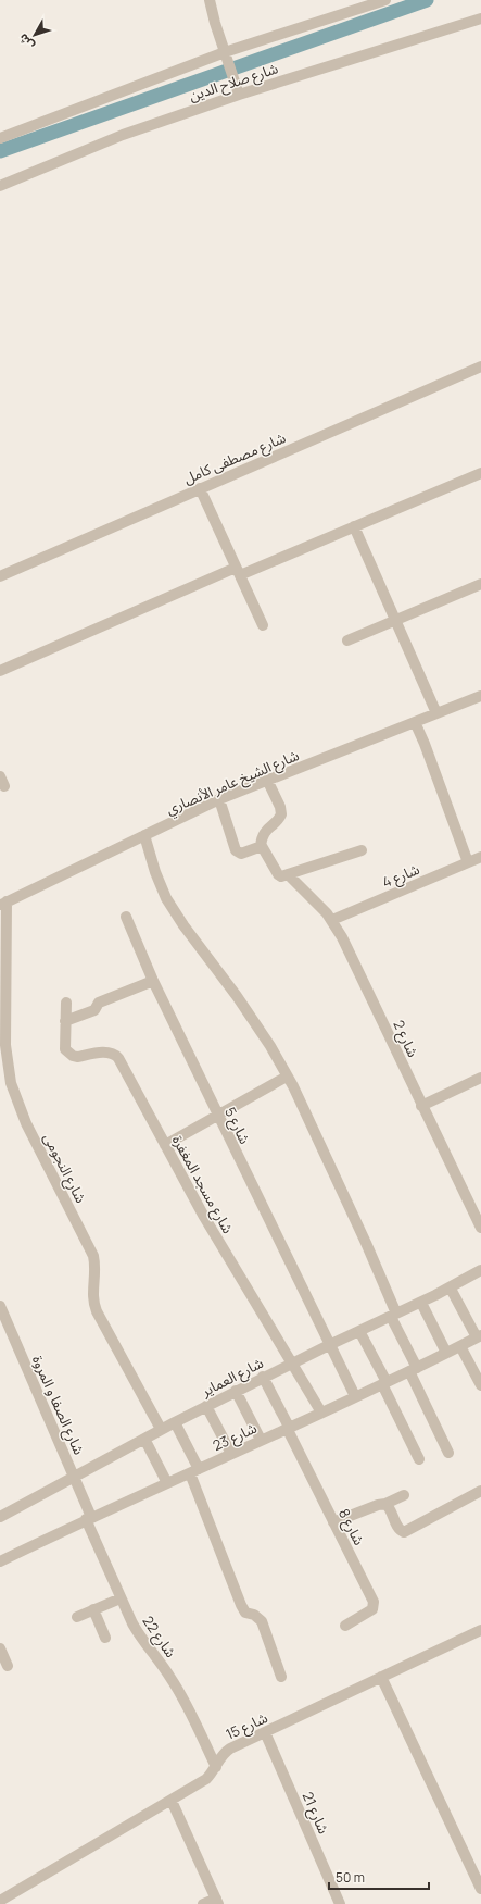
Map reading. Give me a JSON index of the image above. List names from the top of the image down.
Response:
{
  "streets": {
    "street": [
      "شارع صلاح الدين",
      "شارع مصطفى كامل",
      "شارع الشيخ عامر الأنصاري",
      "شارع 4",
      "شارع 2",
      "شارع 5",
      "شارع النجومى",
      "شارع مسجد المغفرة",
      "شارع العماير",
      "شارع الصفا و المروة",
      "شارع 23",
      "شارع 8",
      "شارع 22",
      "شارع 15",
      "شارع 21"
    ]
  },
  "crossings": [
    ["شارع الشيخ عامر الأنصاري", "شارع النجومى"],
    ["شارع 4", "شارع 2"],
    ["شارع 5", "شارع العماير"],
    ["شارع 5", "شارع 23"],
    ["شارع النجومى", "شارع العماير"],
    ["شارع مسجد المغفرة", "شارع العماير"],
    ["شارع مسجد المغفرة", "شارع 23"],
    ["شارع العماير", "شارع الصفا و المروة"],
    ["شارع العماير", "شارع 8"],
    ["شارع الصفا و المروة", "شارع 23"],
    ["شارع الصفا و المروة", "شارع 22"],
    ["شارع 23", "شارع 8"],
    ["شارع 23", "شارع 22"],
    ["شارع 22", "شارع 15"],
    ["شارع 15", "شارع 21"]
  ],
  "scale_bar": "50 m",
  "north": "bottom left"
}
